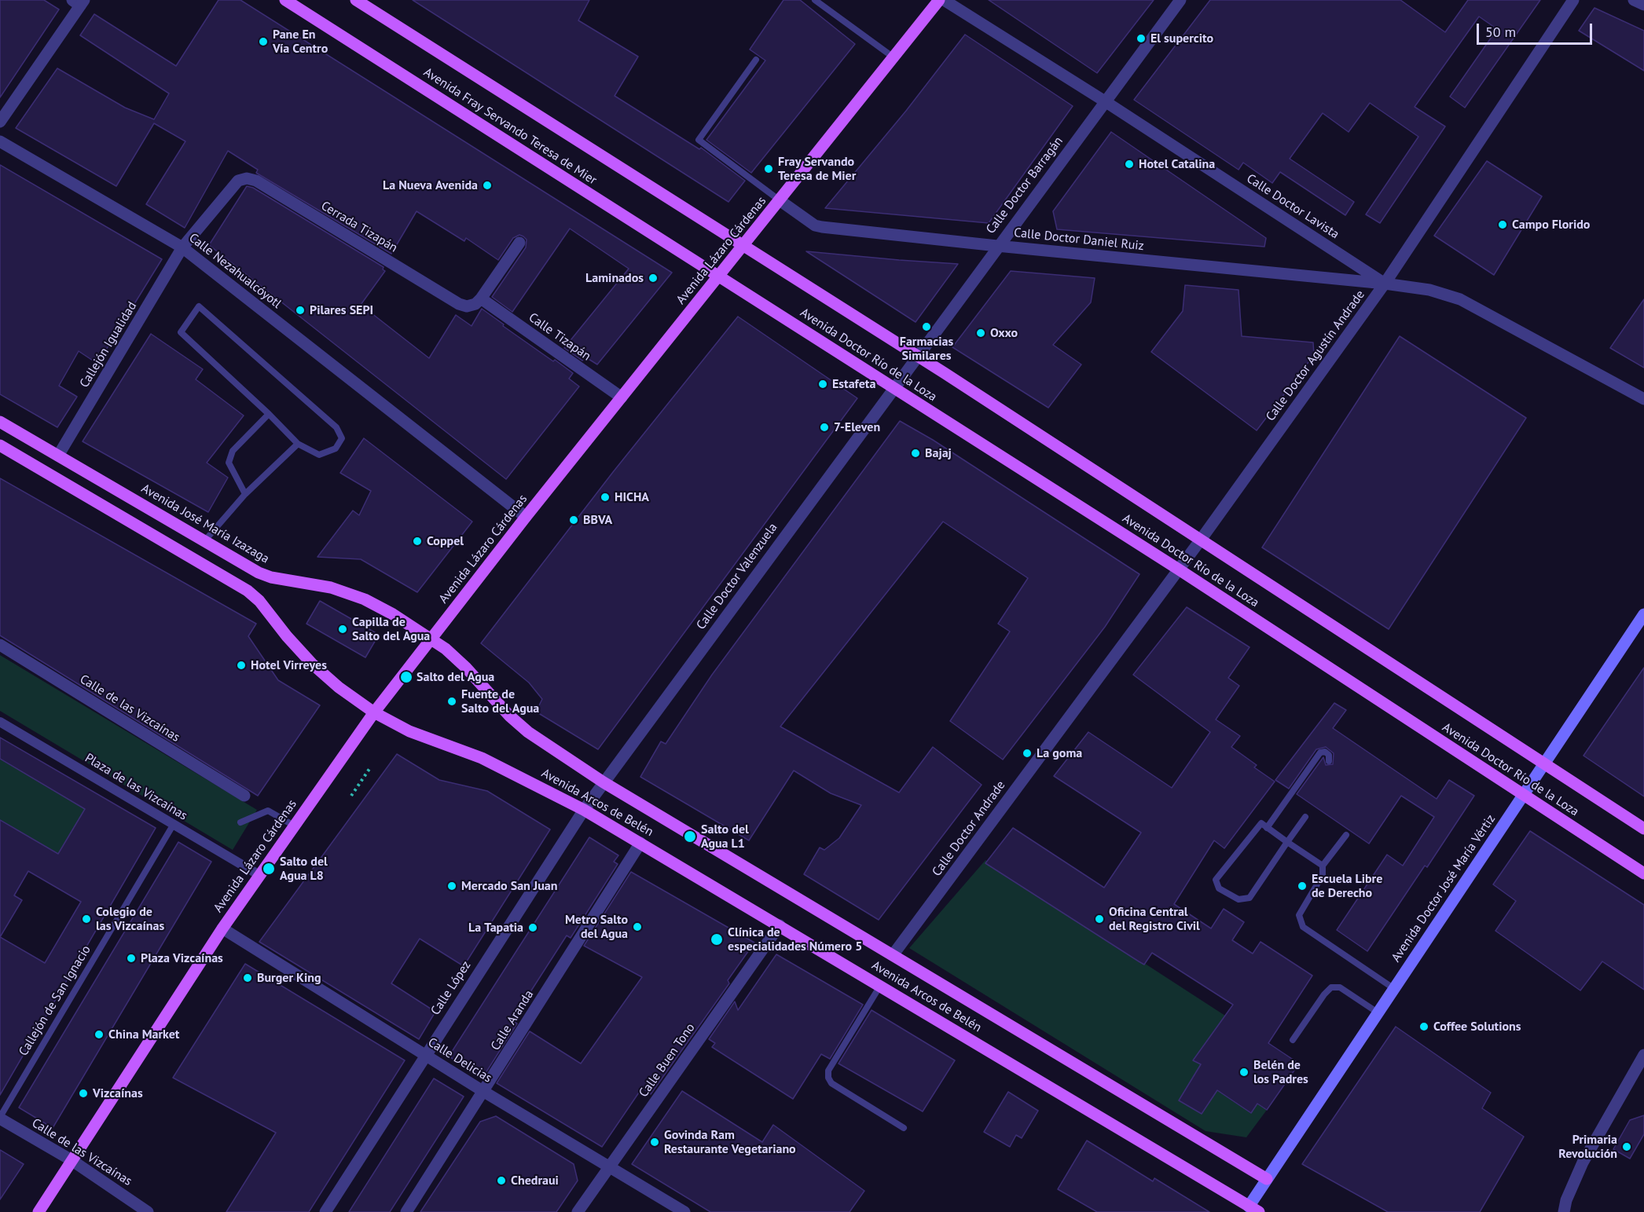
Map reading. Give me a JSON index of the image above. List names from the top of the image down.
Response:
{
  "streets": {
    "main road": [
      "Avenida Fray Servando Teresa de Mier",
      "Avenida Lázaro Cárdenas",
      "Avenida Doctor Río de la Loza",
      "Avenida José María Izazaga",
      "Avenida Arcos de Belén",
      "Avenida Doctor José María Vértiz"
    ],
    "street": [
      "Calle Doctor Barragán",
      "Calle Doctor Lavista",
      "Cerrada Tizapán",
      "Calle Doctor Daniel Ruiz",
      "Calle Nezahualcóyotl",
      "Calle Tizapán",
      "Callejón Igualidad",
      "Calle Doctor Agustín Andrade",
      "Calle Doctor Valenzuela",
      "Calle de las Vizcaínas",
      "Plaza de las Vizcaínas",
      "Calle Doctor Andrade",
      "Calle López",
      "Calle Aranda",
      "Calle Delicias",
      "Calle Buen Tono"
    ],
    "lane": ["Callejón de San Ignacio"]
  },
  "crossings": [
    ["Avenida Fray Servando Teresa de Mier", "Avenida Lázaro Cárdenas"],
    ["Avenida Fray Servando Teresa de Mier", "Avenida Doctor Río de la Loza"],
    ["Calle Doctor Barragán", "Calle Doctor Lavista"],
    ["Calle Doctor Barragán", "Calle Doctor Daniel Ruiz"],
    ["Calle Doctor Barragán", "Avenida Doctor Río de la Loza"],
    ["Calle Doctor Barragán", "Calle Doctor Valenzuela"],
    ["Calle Doctor Lavista", "Calle Doctor Daniel Ruiz"],
    ["Calle Doctor Lavista", "Calle Doctor Agustín Andrade"],
    ["Cerrada Tizapán", "Calle Nezahualcóyotl"],
    ["Cerrada Tizapán", "Calle Tizapán"],
    ["Cerrada Tizapán", "Callejón Igualidad"],
    ["Calle Doctor Daniel Ruiz", "Avenida Lázaro Cárdenas"],
    ["Calle Doctor Daniel Ruiz", "Calle Doctor Agustín Andrade"],
    ["Avenida Lázaro Cárdenas", "Calle Nezahualcóyotl"],
    ["Avenida Lázaro Cárdenas", "Calle Tizapán"],
    ["Avenida Lázaro Cárdenas", "Avenida Doctor Río de la Loza"],
    ["Avenida Lázaro Cárdenas", "Avenida José María Izazaga"],
    ["Avenida Lázaro Cárdenas", "Calle de las Vizcaínas"],
    ["Avenida Lázaro Cárdenas", "Plaza de las Vizcaínas"],
    ["Avenida Lázaro Cárdenas", "Avenida Arcos de Belén"],
    ["Avenida Lázaro Cárdenas", "Calle Delicias"],
    ["Calle Nezahualcóyotl", "Callejón Igualidad"],
    ["Callejón Igualidad", "Avenida José María Izazaga"],
    ["Avenida Doctor Río de la Loza", "Calle Doctor Agustín Andrade"],
    ["Avenida Doctor Río de la Loza", "Calle Doctor Valenzuela"],
    ["Avenida Doctor Río de la Loza", "Avenida Doctor José María Vértiz"],
    ["Calle Doctor Agustín Andrade", "Calle Doctor Andrade"],
    ["Avenida José María Izazaga", "Avenida Arcos de Belén"],
    ["Calle Doctor Valenzuela", "Avenida Arcos de Belén"],
    ["Calle Doctor Valenzuela", "Calle López"],
    ["Calle de las Vizcaínas", "Callejón de San Ignacio"],
    ["Plaza de las Vizcaínas", "Callejón de San Ignacio"],
    ["Avenida Arcos de Belén", "Calle Doctor Andrade"],
    ["Avenida Arcos de Belén", "Avenida Doctor José María Vértiz"],
    ["Avenida Arcos de Belén", "Calle López"],
    ["Avenida Arcos de Belén", "Calle Aranda"],
    ["Avenida Arcos de Belén", "Calle Buen Tono"],
    ["Calle López", "Calle Delicias"],
    ["Calle Aranda", "Calle Delicias"],
    ["Calle Delicias", "Calle Buen Tono"]
  ],
  "places": [
    "El supercito",
    "Pane En Vía Centro",
    "Hotel Catalina",
    "Fray Servando Teresa de Mier",
    "La Nueva Avenida",
    "Campo Florido",
    "Laminados",
    "Pilares SEPI",
    "Farmacias Similares",
    "Oxxo",
    "Estafeta",
    "7-Eleven",
    "Bajaj",
    "HICHA",
    "BBVA",
    "Coppel",
    "Capilla de Salto del Agua",
    "Hotel Virreyes",
    "Salto del Agua",
    "Fuente de Salto del Agua",
    "La goma",
    "Salto del Agua L1",
    "Salto del Agua L8",
    "Mercado San Juan",
    "Escuela Libre de Derecho",
    "Colegio de las Vizcaínas",
    "Oficina Central del Registro Civil",
    "Metro Salto del Agua",
    "La Tapatia",
    "Clínica de especialidades Número 5",
    "Plaza Vizcaínas",
    "Burger King",
    "Coffee Solutions",
    "China Market",
    "Belén de los Padres",
    "Vizcaínas",
    "Govinda Ram Restaurante Vegetariano",
    "Primaria Revolución",
    "Chedraui"
  ],
  "scale_bar": "50 m"
}
